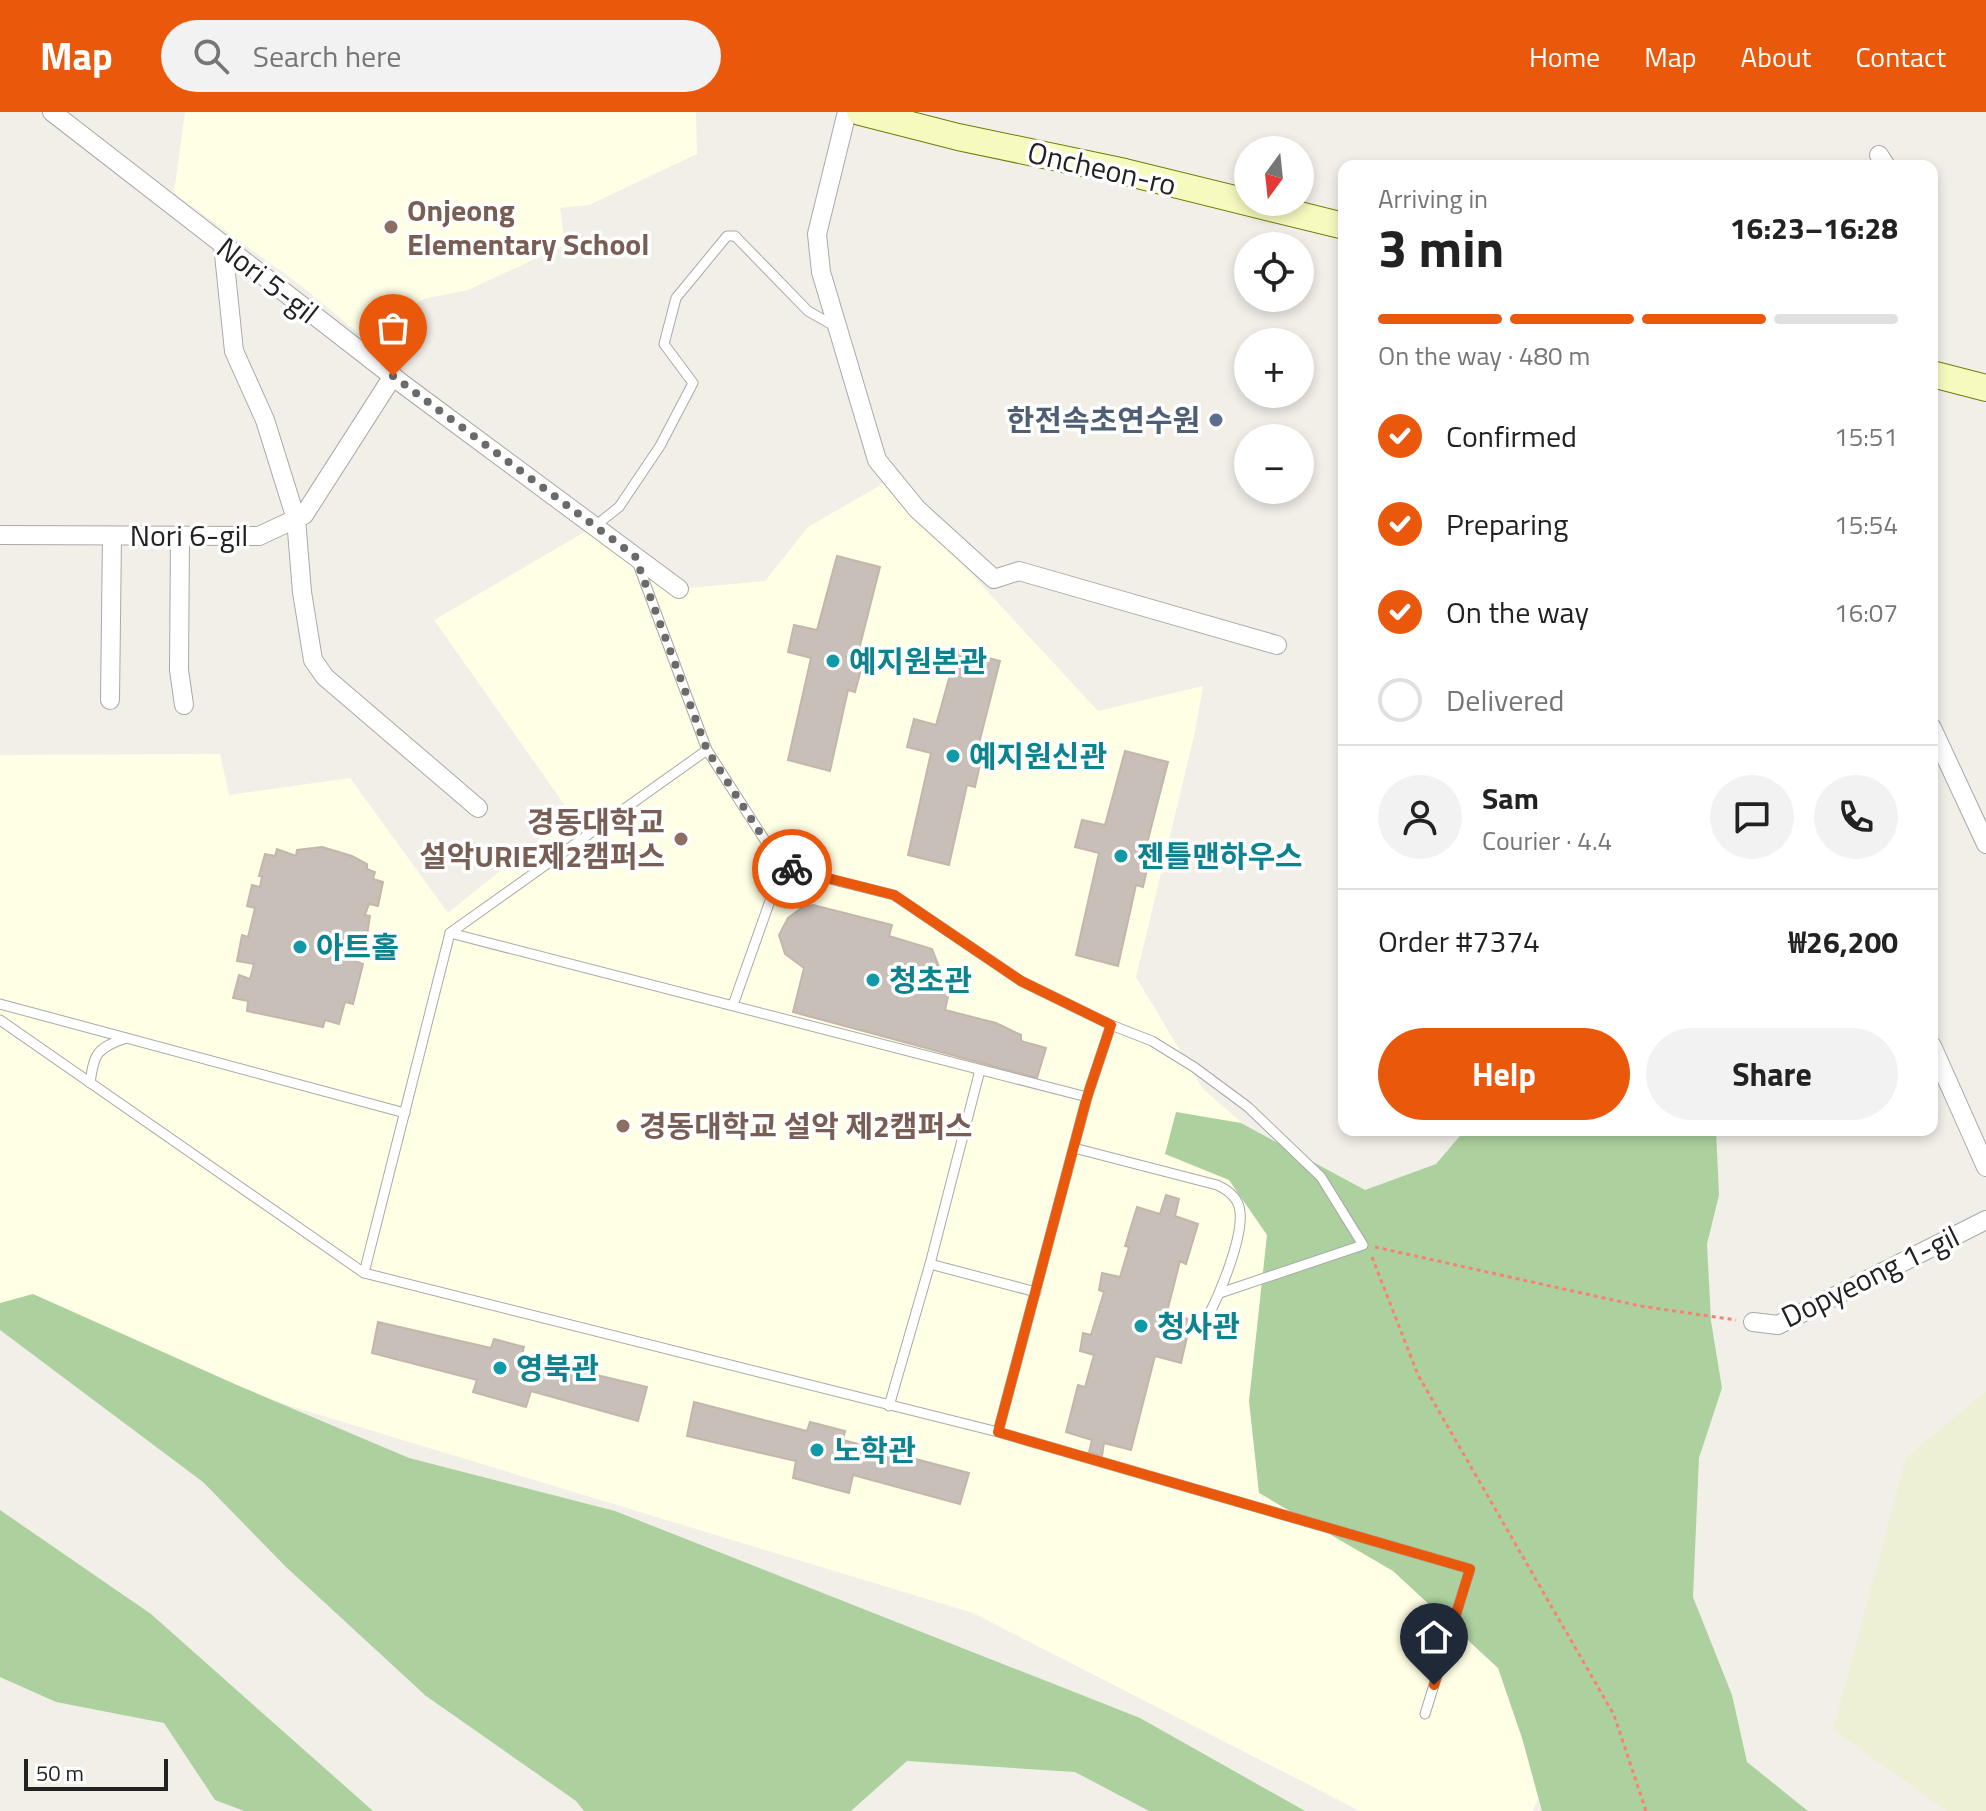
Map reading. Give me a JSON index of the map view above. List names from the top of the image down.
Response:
{
  "streets": {
    "street": [
      "Oncheon-ro",
      "Nori 5-gil",
      "Nori 6-gil",
      "Dopyeong 1-gil"
    ]
  },
  "crossings": [
    ["Nori 5-gil", "Nori 6-gil"]
  ],
  "places": [
    "Onjeong Elementary School",
    "한전속초연수원",
    "예지원본관",
    "예지원신관",
    "경동대학교 설악URIE제2캠퍼스",
    "젠틀맨하우스",
    "아트홀",
    "청초관",
    "경동대학교 설악 제2캠퍼스",
    "청사관",
    "영북관",
    "노학관"
  ],
  "scale_bar": "50 m",
  "north": "bottom",
  "page": {
    "header": "Map",
    "search": "Search here",
    "nav": [
      "Home",
      "Map",
      "About",
      "Contact"
    ],
    "map_buttons": ["+", "−"],
    "heading": ["3 min", "Arriving in", "16:23–16:28"],
    "panel": [
      "Sam",
      "Courier · 4.4",
      "Order #7374",
      "₩26,200"
    ],
    "bar": "On the way · 480 m",
    "list": [
      ["Confirmed", "15:51"],
      ["Preparing", "15:54"],
      ["On the way", "16:07"],
      "Delivered"
    ],
    "buttons": ["Help", "Share"],
    "scale": "50 m"
  }
}
